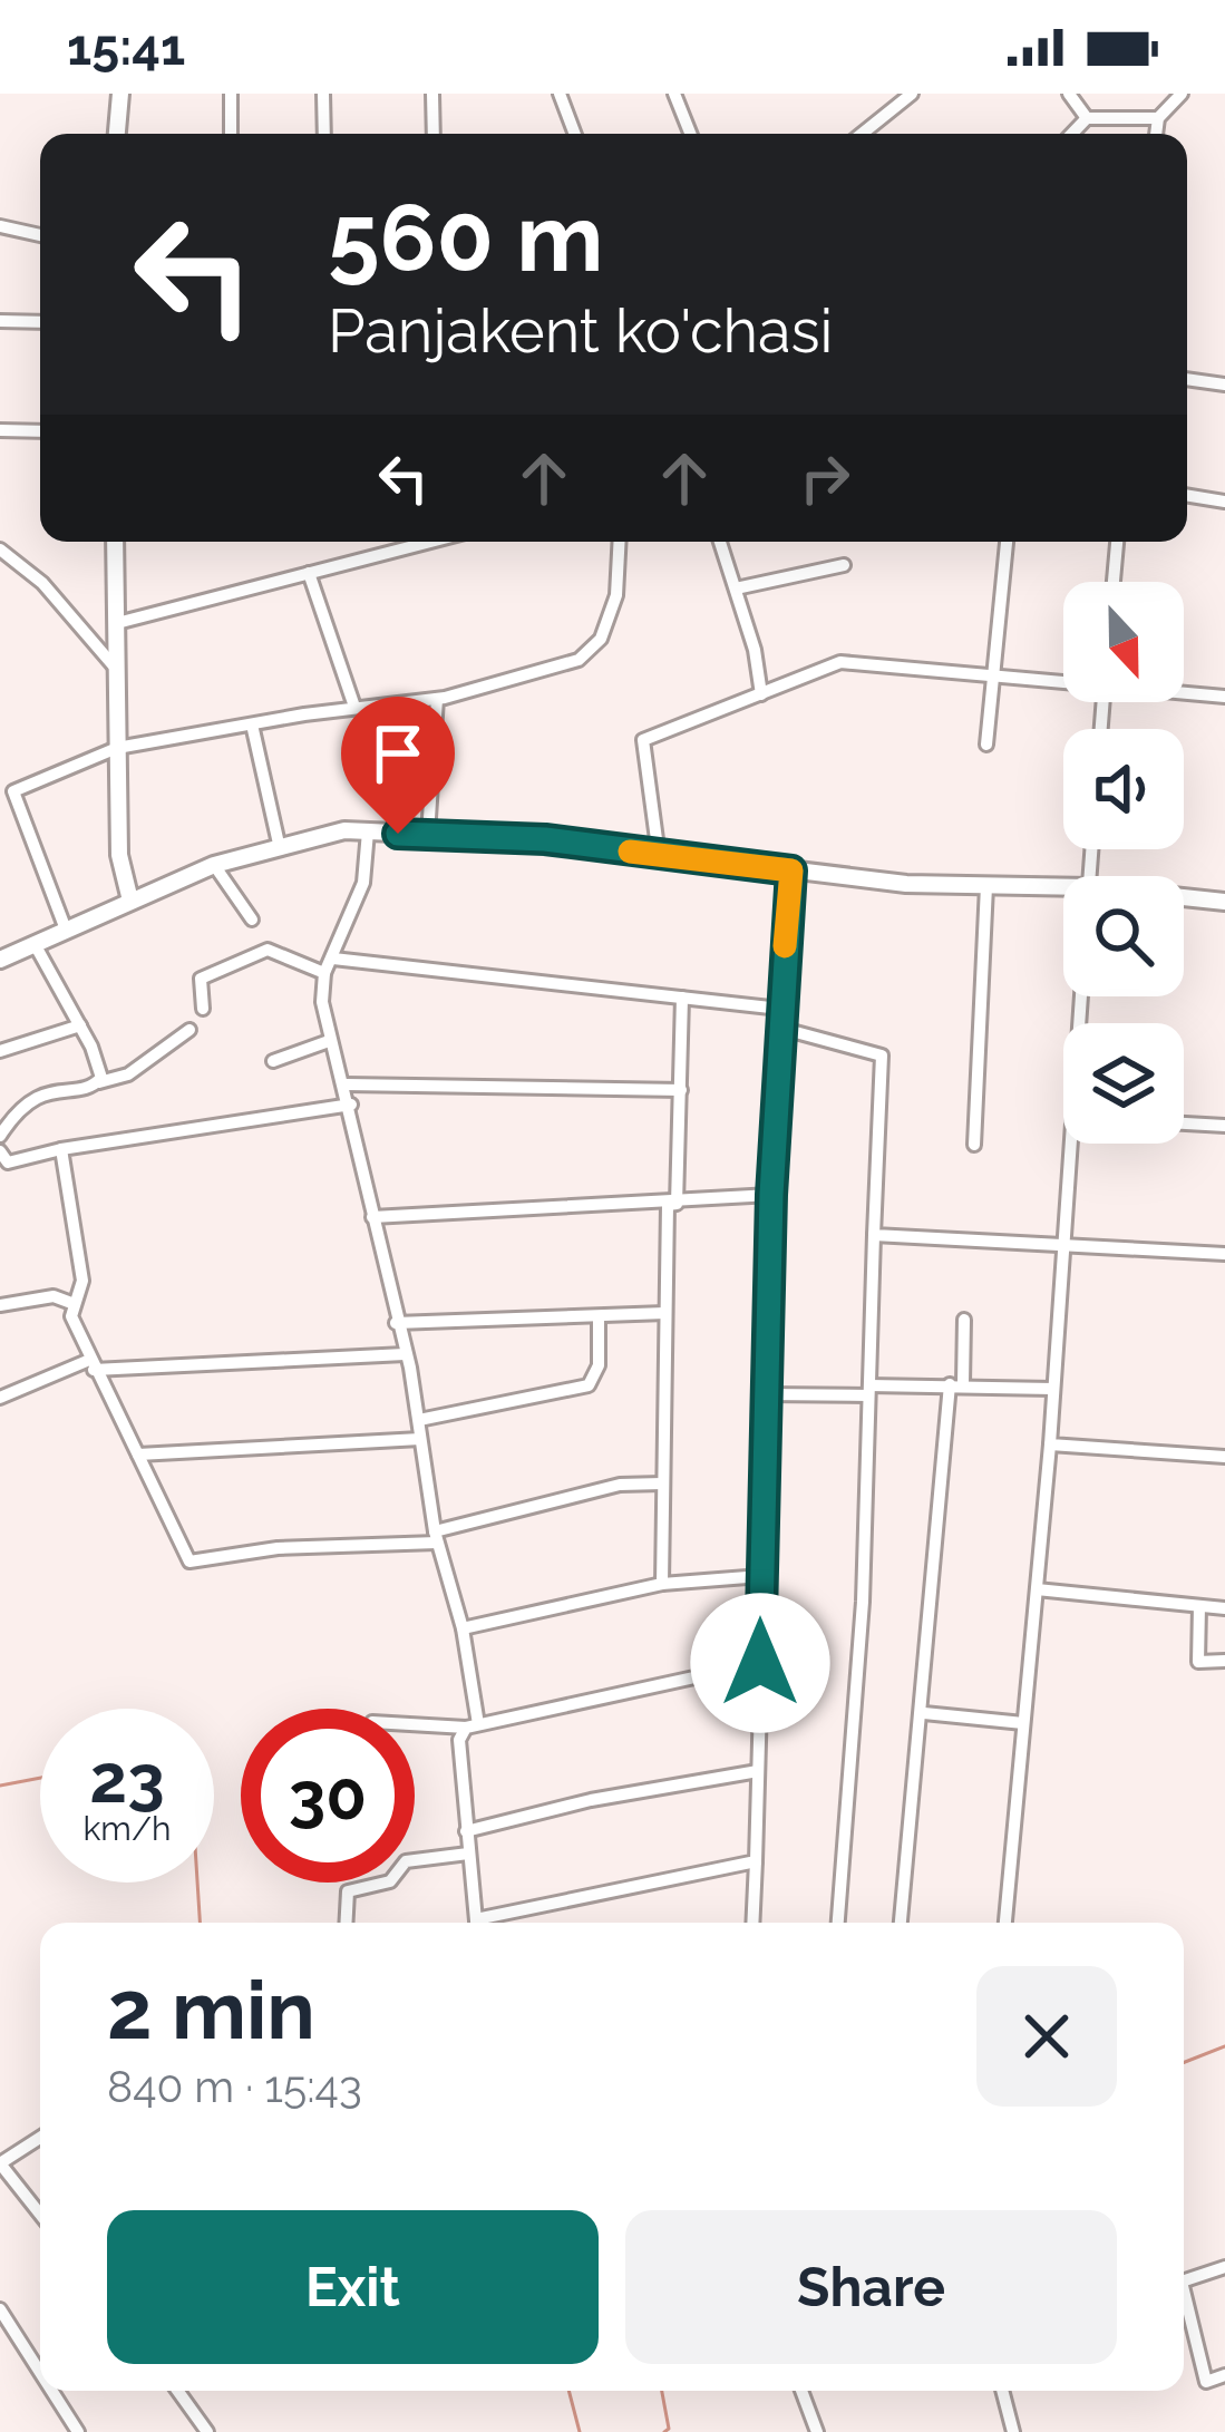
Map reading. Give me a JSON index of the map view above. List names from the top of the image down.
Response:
{
  "north": "bottom",
  "page": {
    "status": "15:41",
    "turn": ["560 m", "Panjakent ko'chasi"],
    "speed": "23 km/h",
    "limit": "30",
    "heading": ["2 min", "840 m · 15:43"],
    "buttons": ["Exit", "Share"]
  }
}
